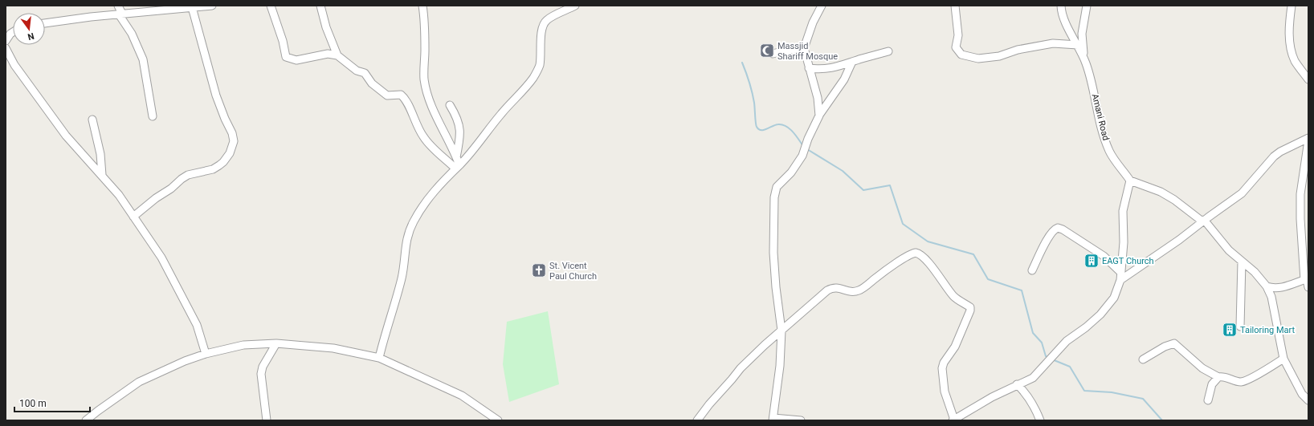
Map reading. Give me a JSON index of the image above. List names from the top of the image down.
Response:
{
  "streets": {
    "street": ["Amani Road"]
  },
  "places": {
    "mosque": ["Massjid Shariff Mosque"],
    "building": ["EAGT Church", "Tailoring Mart"],
    "church": ["St. Vicent Paul Church"]
  },
  "scale_bar": "100 m",
  "north": "bottom"
}
